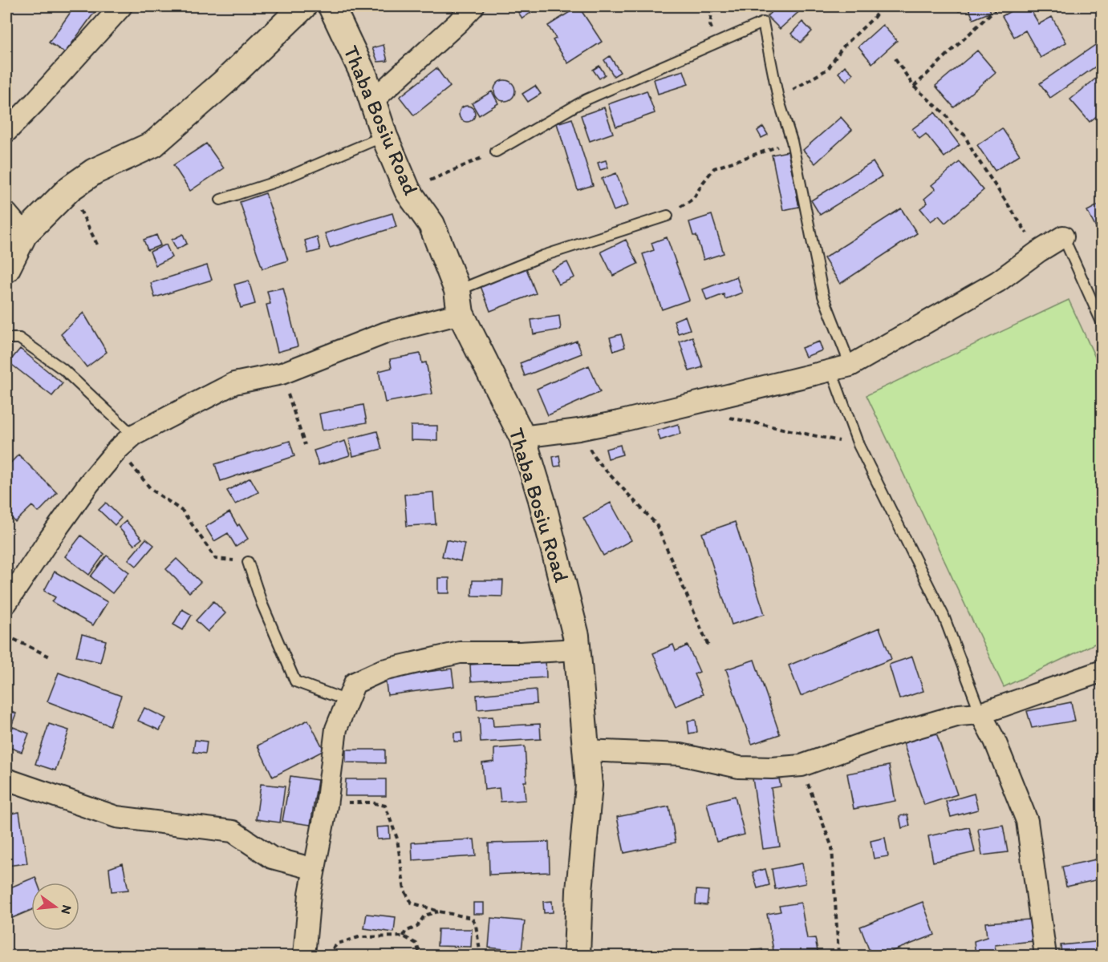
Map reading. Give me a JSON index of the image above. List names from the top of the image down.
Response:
{
  "streets": {
    "street": ["Thaba Bosiu Road"]
  },
  "north": "right"
}
